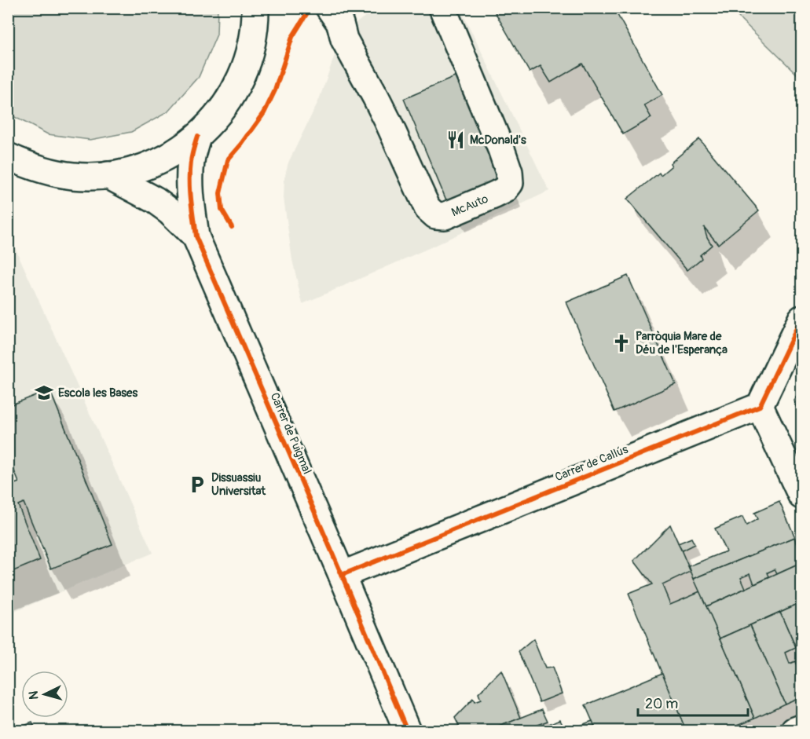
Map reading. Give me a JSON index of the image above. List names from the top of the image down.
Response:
{
  "streets": {
    "street": ["McAuto", "Carrer de Puigmal", "Carrer de Callús"]
  },
  "crossings": [
    ["Carrer de Puigmal", "Carrer de Callús"]
  ],
  "places": {
    "restaurant": ["McDonald's"],
    "church": ["Parròquia Mare de Déu de l'Esperança"],
    "school or university": ["Escola les Bases"],
    "parking": ["Dissuassiu Universitat"]
  },
  "scale_bar": "20 m",
  "north": "left"
}
